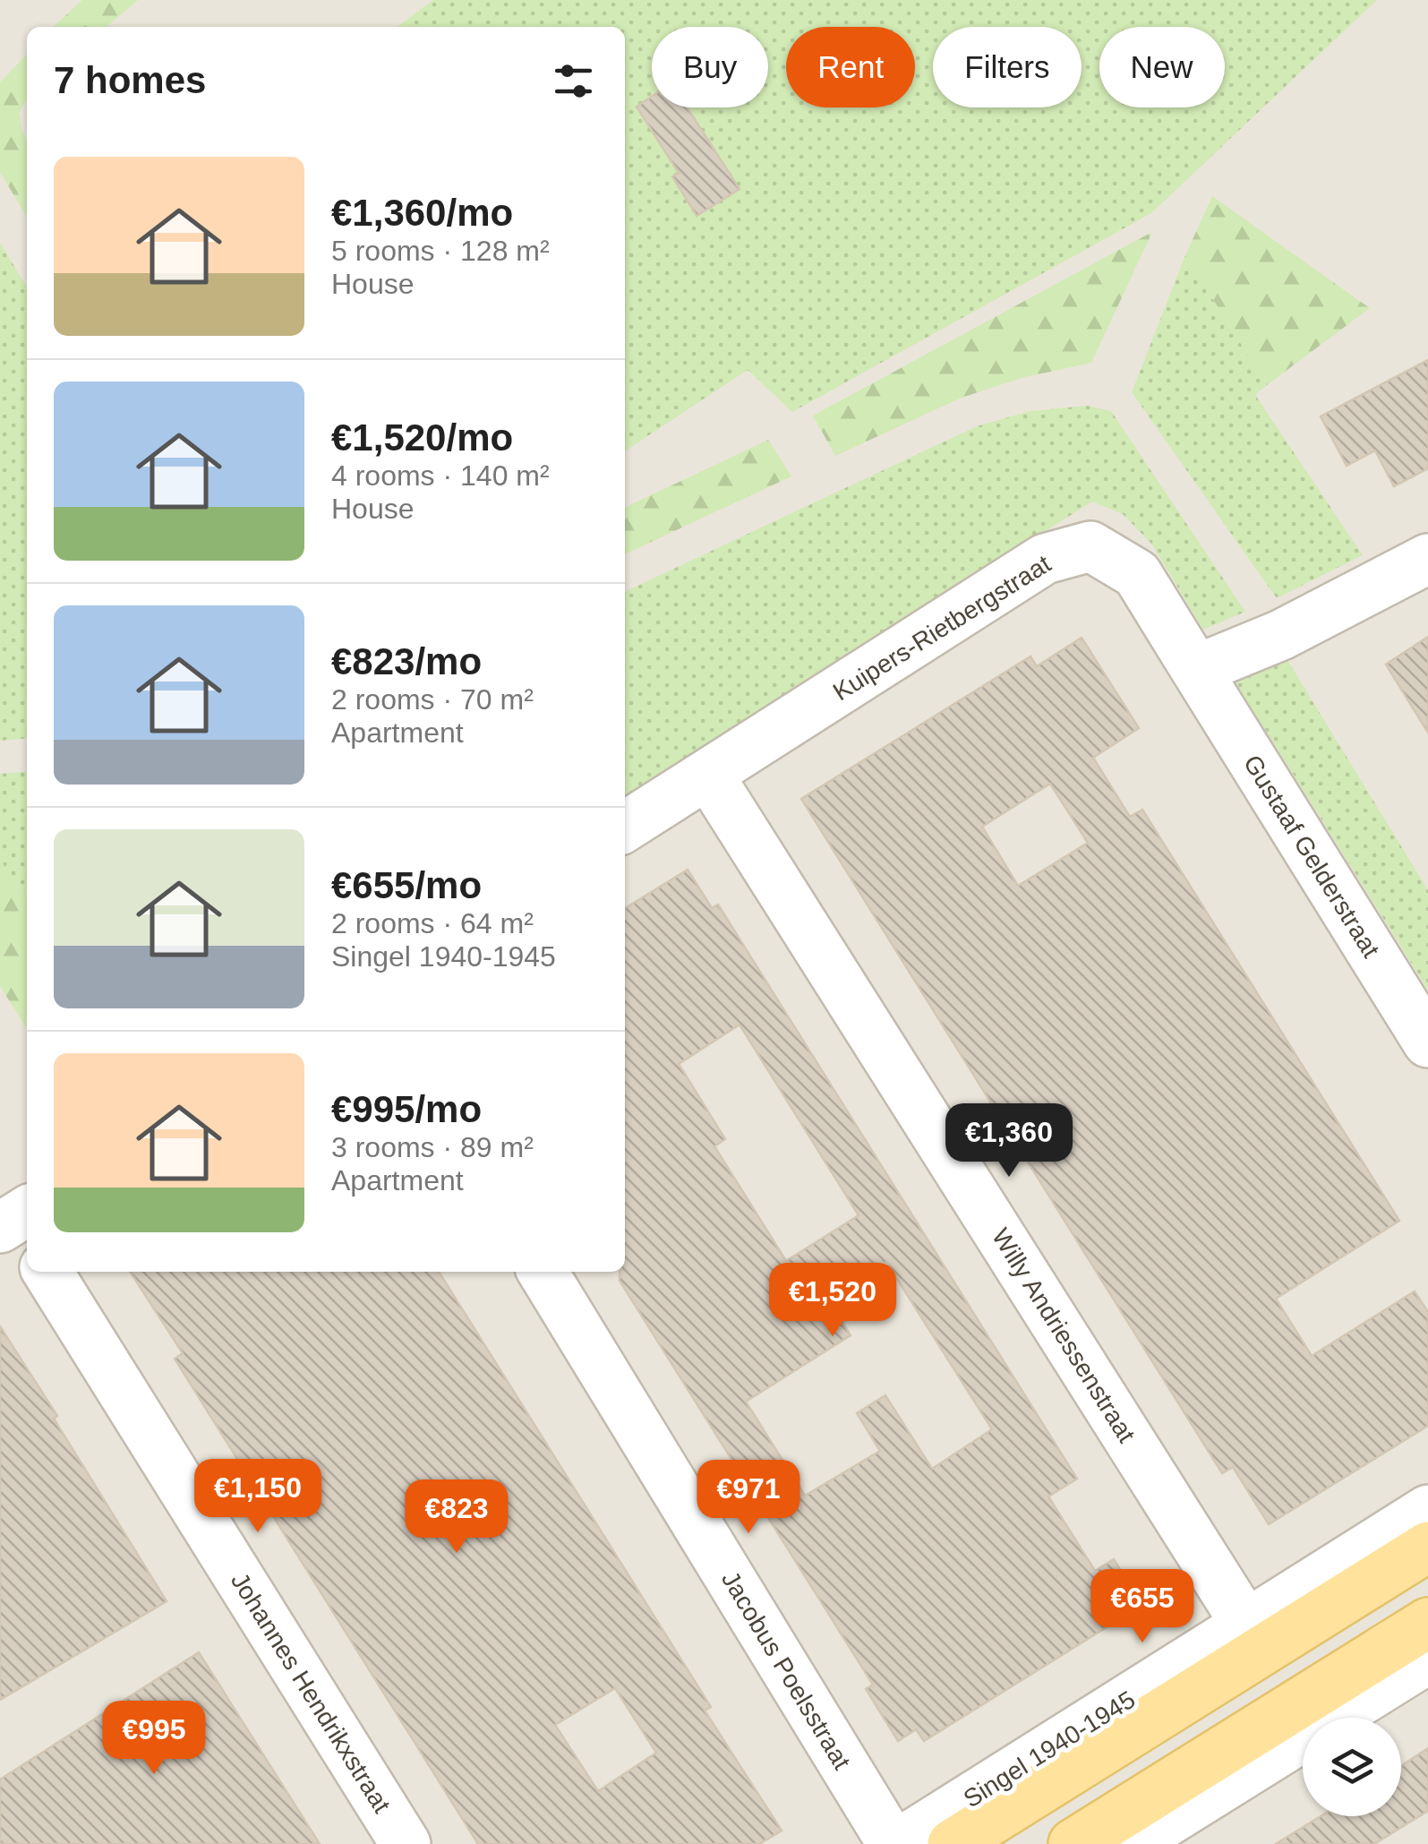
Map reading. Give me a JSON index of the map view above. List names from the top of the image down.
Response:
{
  "streets": {
    "main road": ["Singel 1940-1945"],
    "street": [
      "Kuipers-Rietbergstraat",
      "Gustaaf Gelderstraat",
      "Willy Andriessenstraat",
      "Jacobus Poelsstraat",
      "Johannes Hendrikxstraat"
    ]
  },
  "crossings": [
    ["Kuipers-Rietbergstraat", "Gustaaf Gelderstraat"],
    ["Kuipers-Rietbergstraat", "Willy Andriessenstraat"],
    ["Willy Andriessenstraat", "Singel 1940-1945"],
    ["Jacobus Poelsstraat", "Singel 1940-1945"]
  ],
  "page": {
    "chip": [
      "Buy",
      "Rent",
      "Filters",
      "New"
    ],
    "heading": "7 homes",
    "list": [
      {
        "name": "€1,360/mo",
        "note": "5 rooms · 128 m² · House"
      },
      {
        "name": "€1,520/mo",
        "note": "4 rooms · 140 m² · House"
      },
      {
        "name": "€823/mo",
        "note": "2 rooms · 70 m² · Apartment"
      },
      {
        "name": "€655/mo",
        "note": "2 rooms · 64 m² · Singel 1940-1945"
      },
      {
        "name": "€995/mo",
        "note": "3 rooms · 89 m² · Apartment"
      }
    ],
    "price": [
      "€1,360",
      "€1,520",
      "€1,150",
      "€971",
      "€823",
      "€655",
      "€995"
    ]
  }
}
